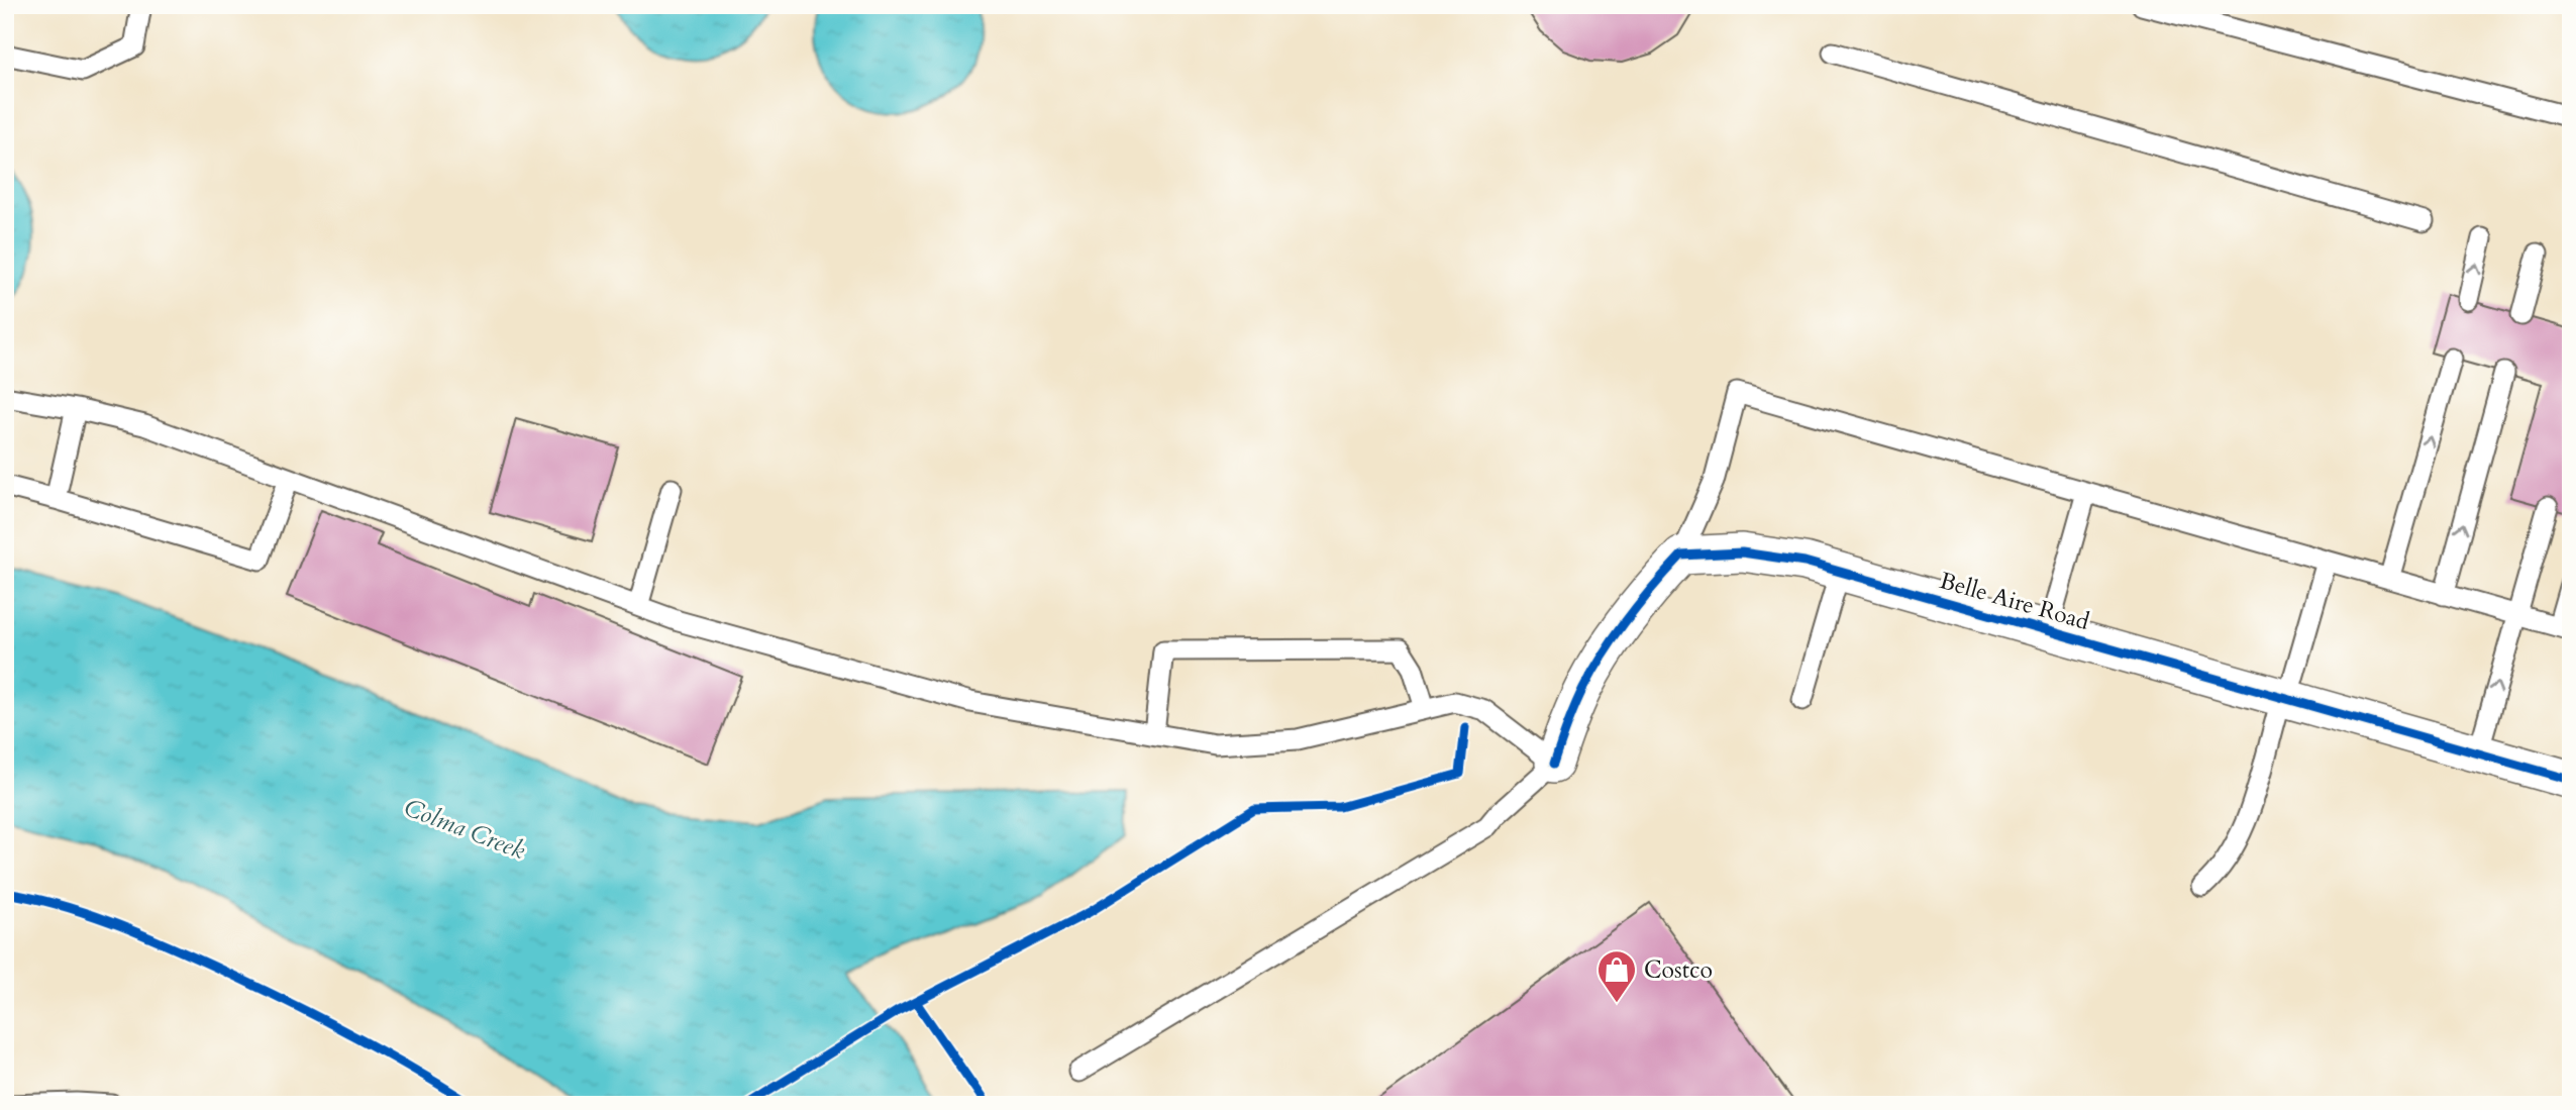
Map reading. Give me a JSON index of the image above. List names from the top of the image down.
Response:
{
  "streets": {
    "street": ["Belle Aire Road"]
  },
  "water": ["Colma Creek"],
  "places": {
    "shop": ["Costco"]
  }
}
